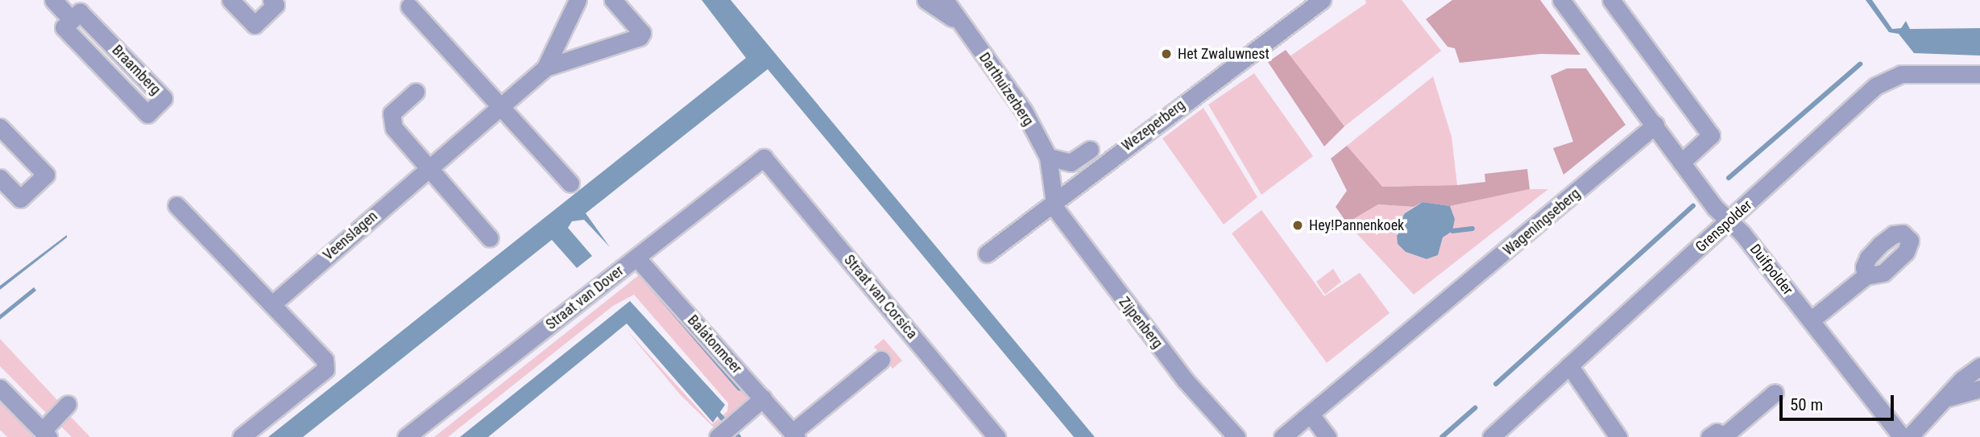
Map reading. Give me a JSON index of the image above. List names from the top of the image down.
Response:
{
  "streets": {
    "street": [
      "Braamberg",
      "Darthuizerberg",
      "Wezeperberg",
      "Wageningseberg",
      "Grenspolder",
      "Veenslagen",
      "Duifpolder",
      "Straat van Corsica",
      "Straat van Dover",
      "Zijpenberg",
      "Balatonmeer"
    ]
  },
  "crossings": [
    ["Darthuizerberg", "Wezeperberg"],
    ["Darthuizerberg", "Zijpenberg"],
    ["Wezeperberg", "Zijpenberg"],
    ["Grenspolder", "Duifpolder"],
    ["Straat van Corsica", "Straat van Dover"],
    ["Straat van Dover", "Balatonmeer"]
  ],
  "places": ["Het Zwaluwnest", "Hey!Pannenkoek"],
  "scale_bar": "50 m"
}
